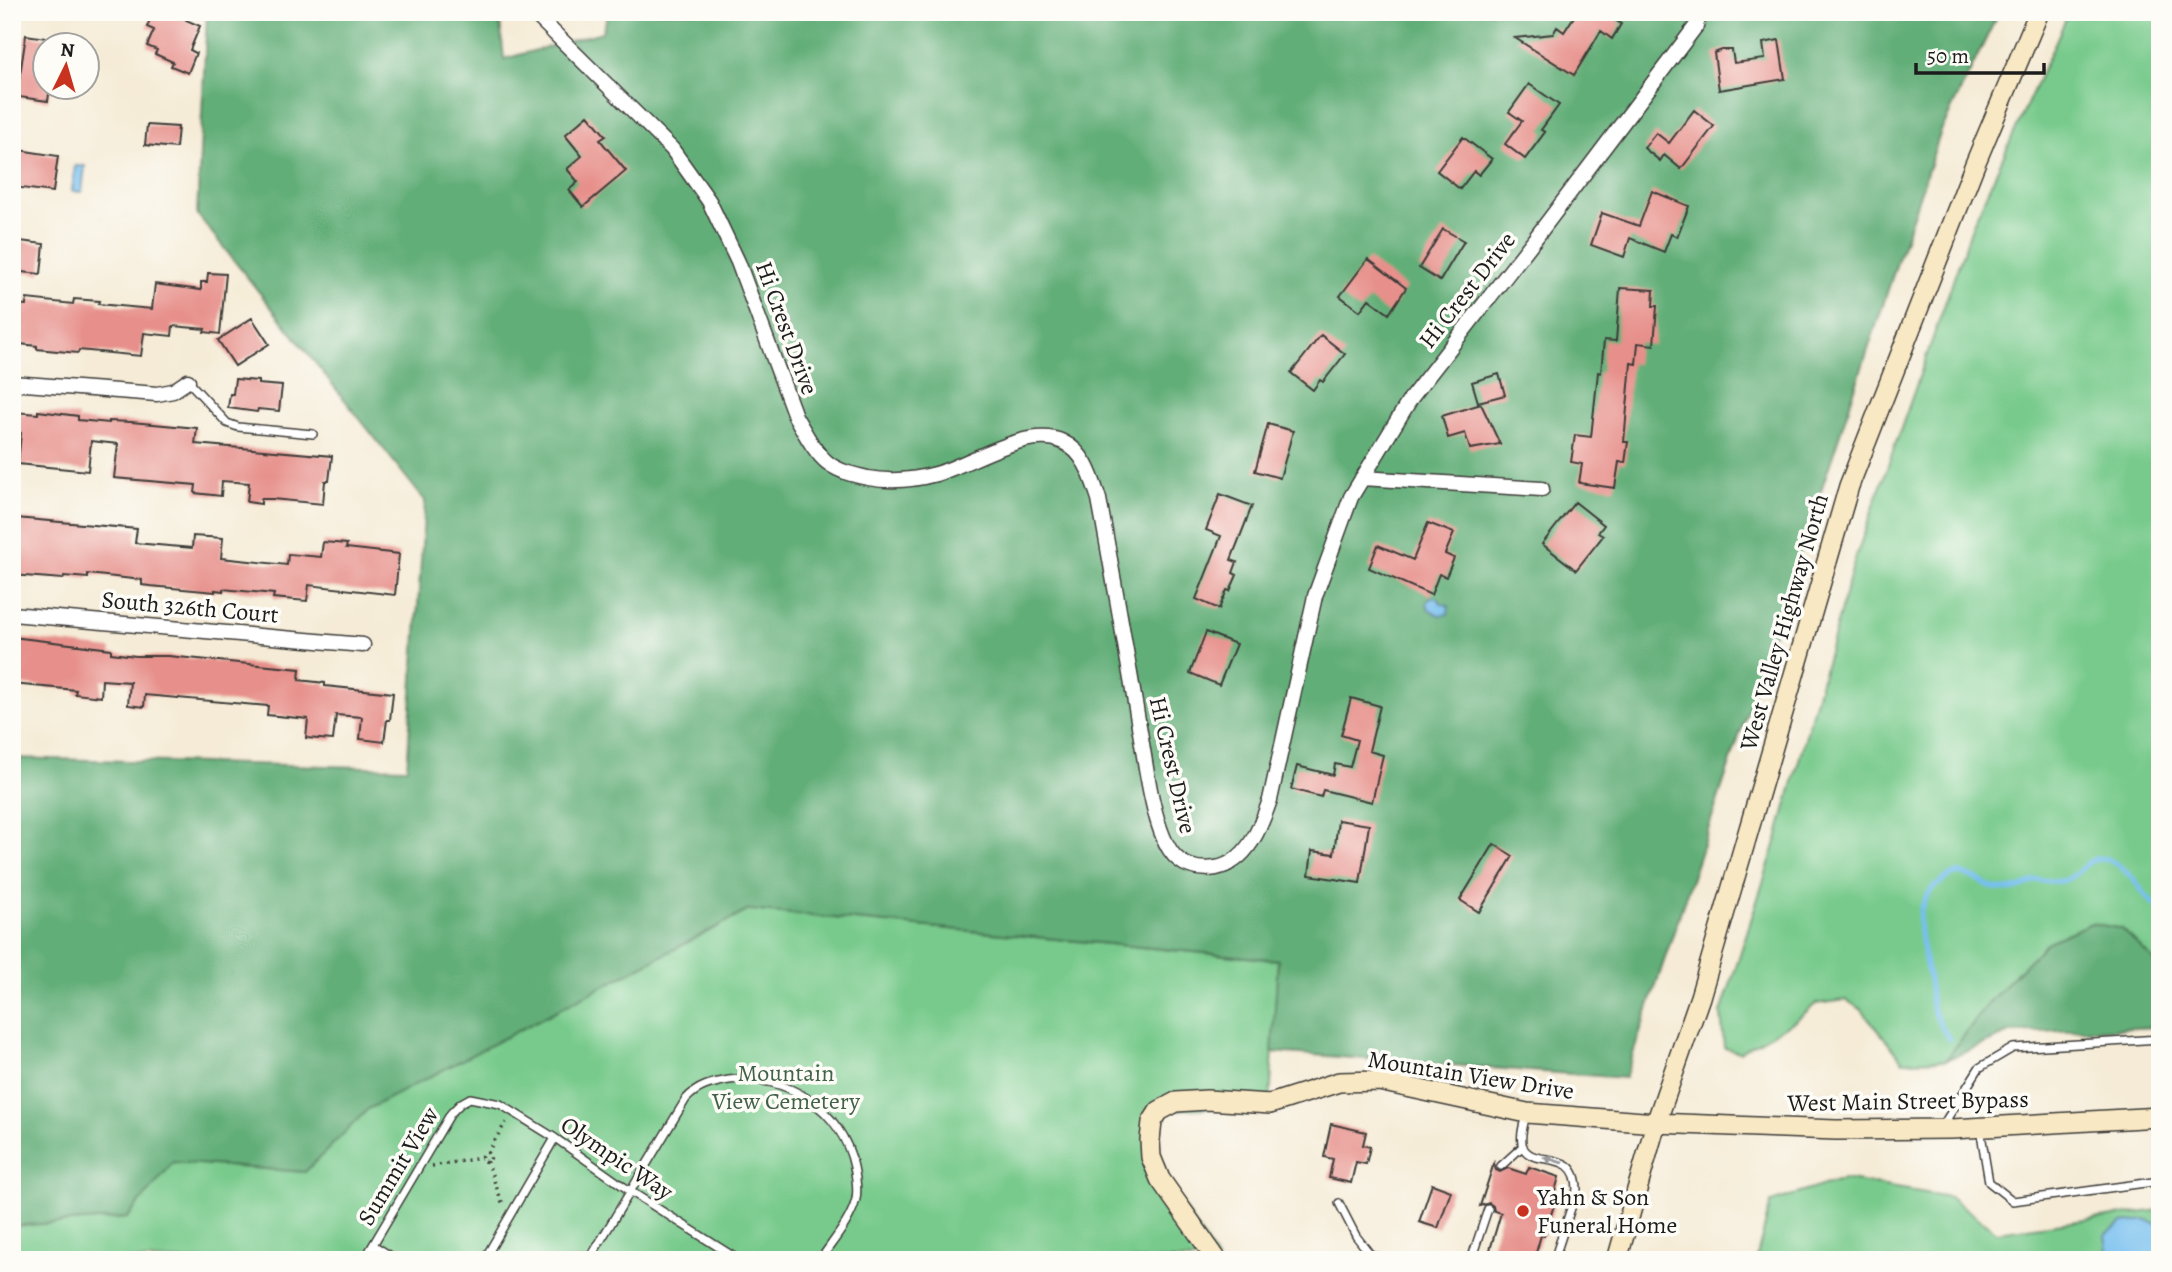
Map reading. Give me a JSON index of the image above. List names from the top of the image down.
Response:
{
  "streets": {
    "main road": ["West Valley Highway North", "Mountain View Drive", "West Main Street Bypass"],
    "street": ["Hi Crest Drive", "South 326th Court"],
    "lane": ["Olympic Way", "Summit View"]
  },
  "crossings": [
    ["West Valley Highway North", "Mountain View Drive"],
    ["West Valley Highway North", "West Main Street Bypass"],
    ["Mountain View Drive", "West Main Street Bypass"],
    ["Olympic Way", "Summit View"]
  ],
  "parks": ["Mountain View Cemetery"],
  "places": ["Yahn & Son Funeral Home"],
  "scale_bar": "50 m",
  "north": "top"
}
